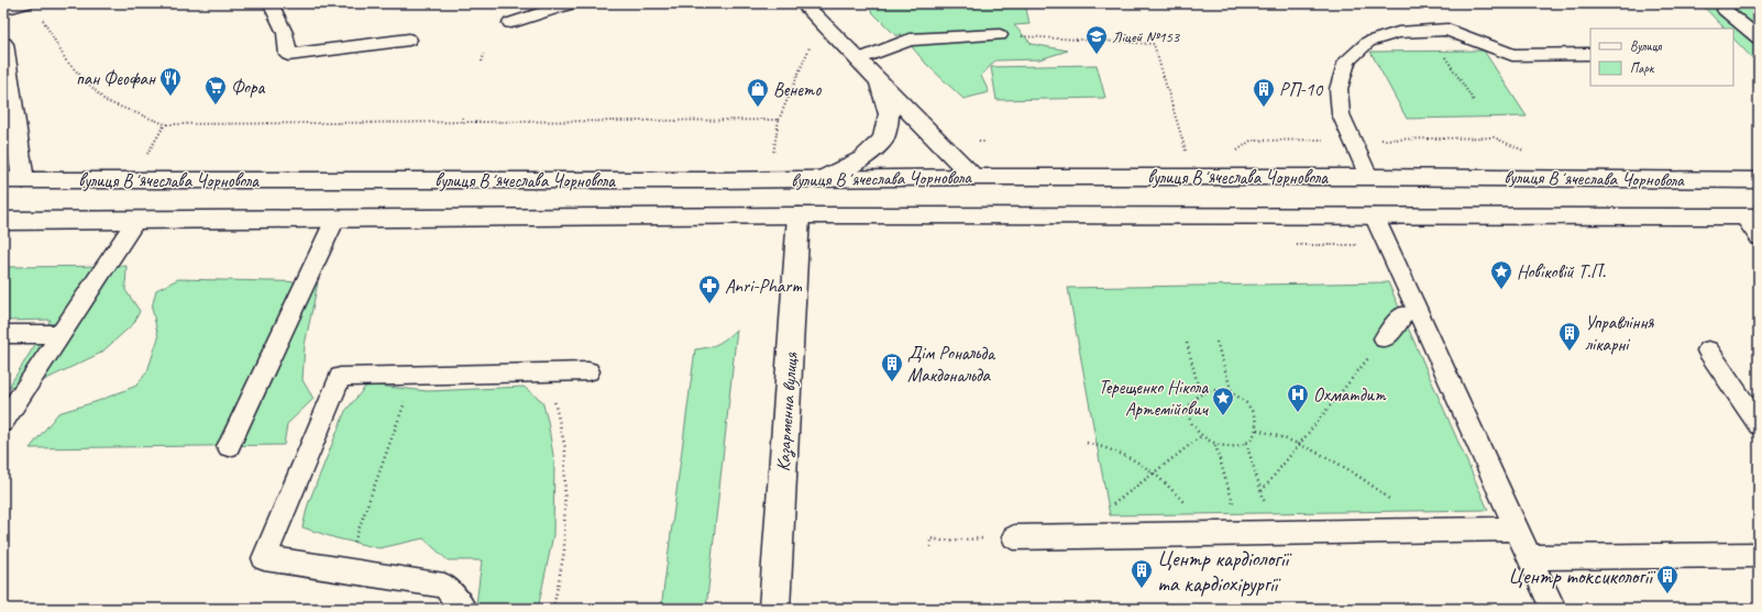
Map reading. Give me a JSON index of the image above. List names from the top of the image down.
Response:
{
  "streets": {
    "main road": ["вулиця Вʼячеслава Чорновола", "Казарменна вулиця"]
  },
  "crossings": [
    ["вулиця Вʼячеслава Чорновола", "Казарменна вулиця"]
  ],
  "places": {
    "school or university": ["Ліцей №153"],
    "restaurant": ["пан Феофан"],
    "supermarket": ["Фора"],
    "shop": ["Венето"],
    "building": [
      "РП-10",
      "Управління лікарні",
      "Дім Рональда Макдональда",
      "Центр кардіології та кардіохірургії",
      "Центр токсикології"
    ],
    "place": ["Новіковій Т.П.", "Терещенко Нікола Артемійович"],
    "pharmacy": ["Anri-Pharm"],
    "hospital": ["Охматдит"]
  },
  "legend": ["Вулиця", "Парк"]
}
